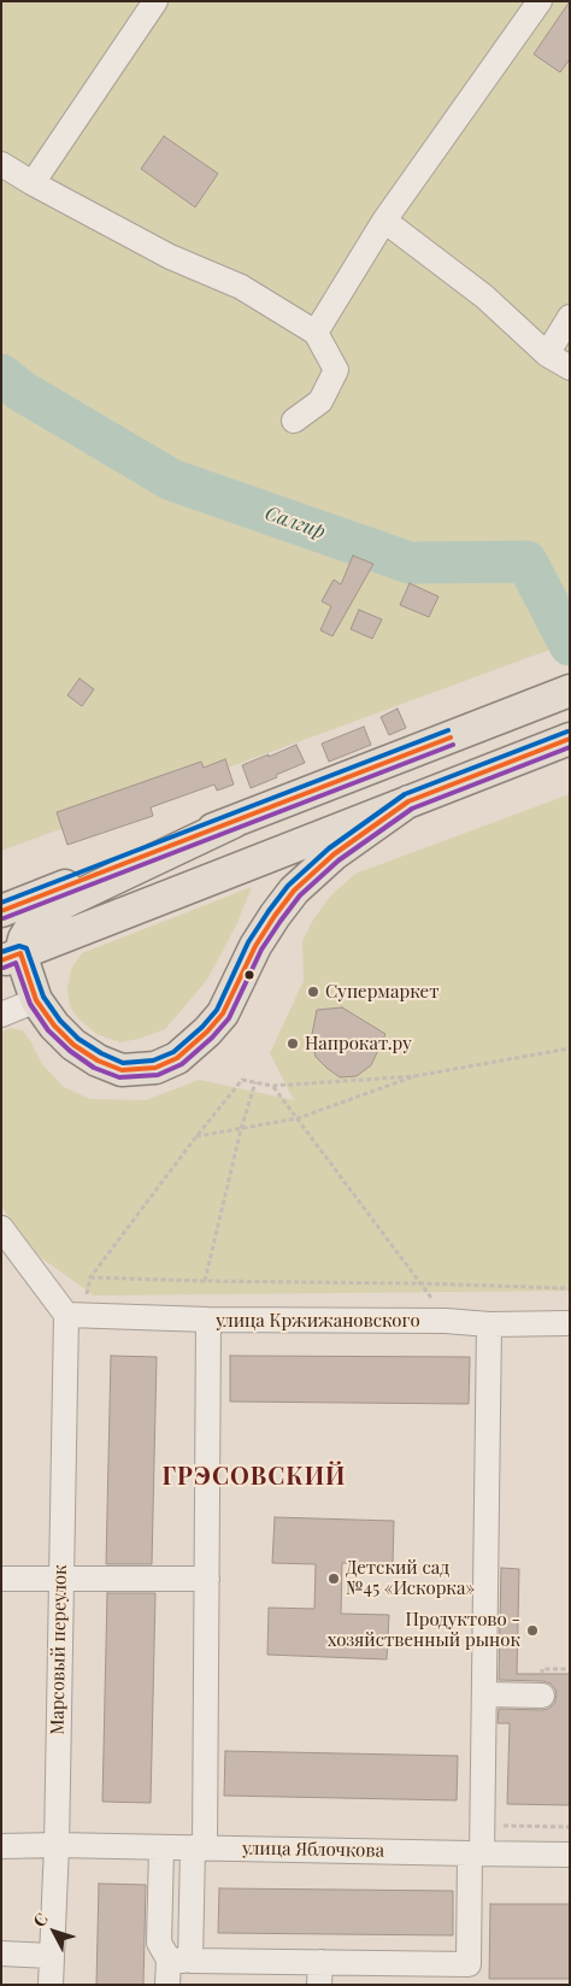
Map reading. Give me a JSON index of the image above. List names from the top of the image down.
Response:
{
  "streets": {
    "street": ["улица Кржижановского", "Марсовый переулок", "улица Яблочкова"]
  },
  "crossings": [
    ["улица Кржижановского", "Марсовый переулок"],
    ["Марсовый переулок", "улица Яблочкова"]
  ],
  "districts": ["ГРЭСОВСКИЙ"],
  "water": ["Салгир"],
  "places": [
    "Супермаркет",
    "Напрокат.ру",
    "Детский сад №45 «Искорка»",
    "Продуктово - хозяйственный рынок"
  ],
  "north": "top left"
}
